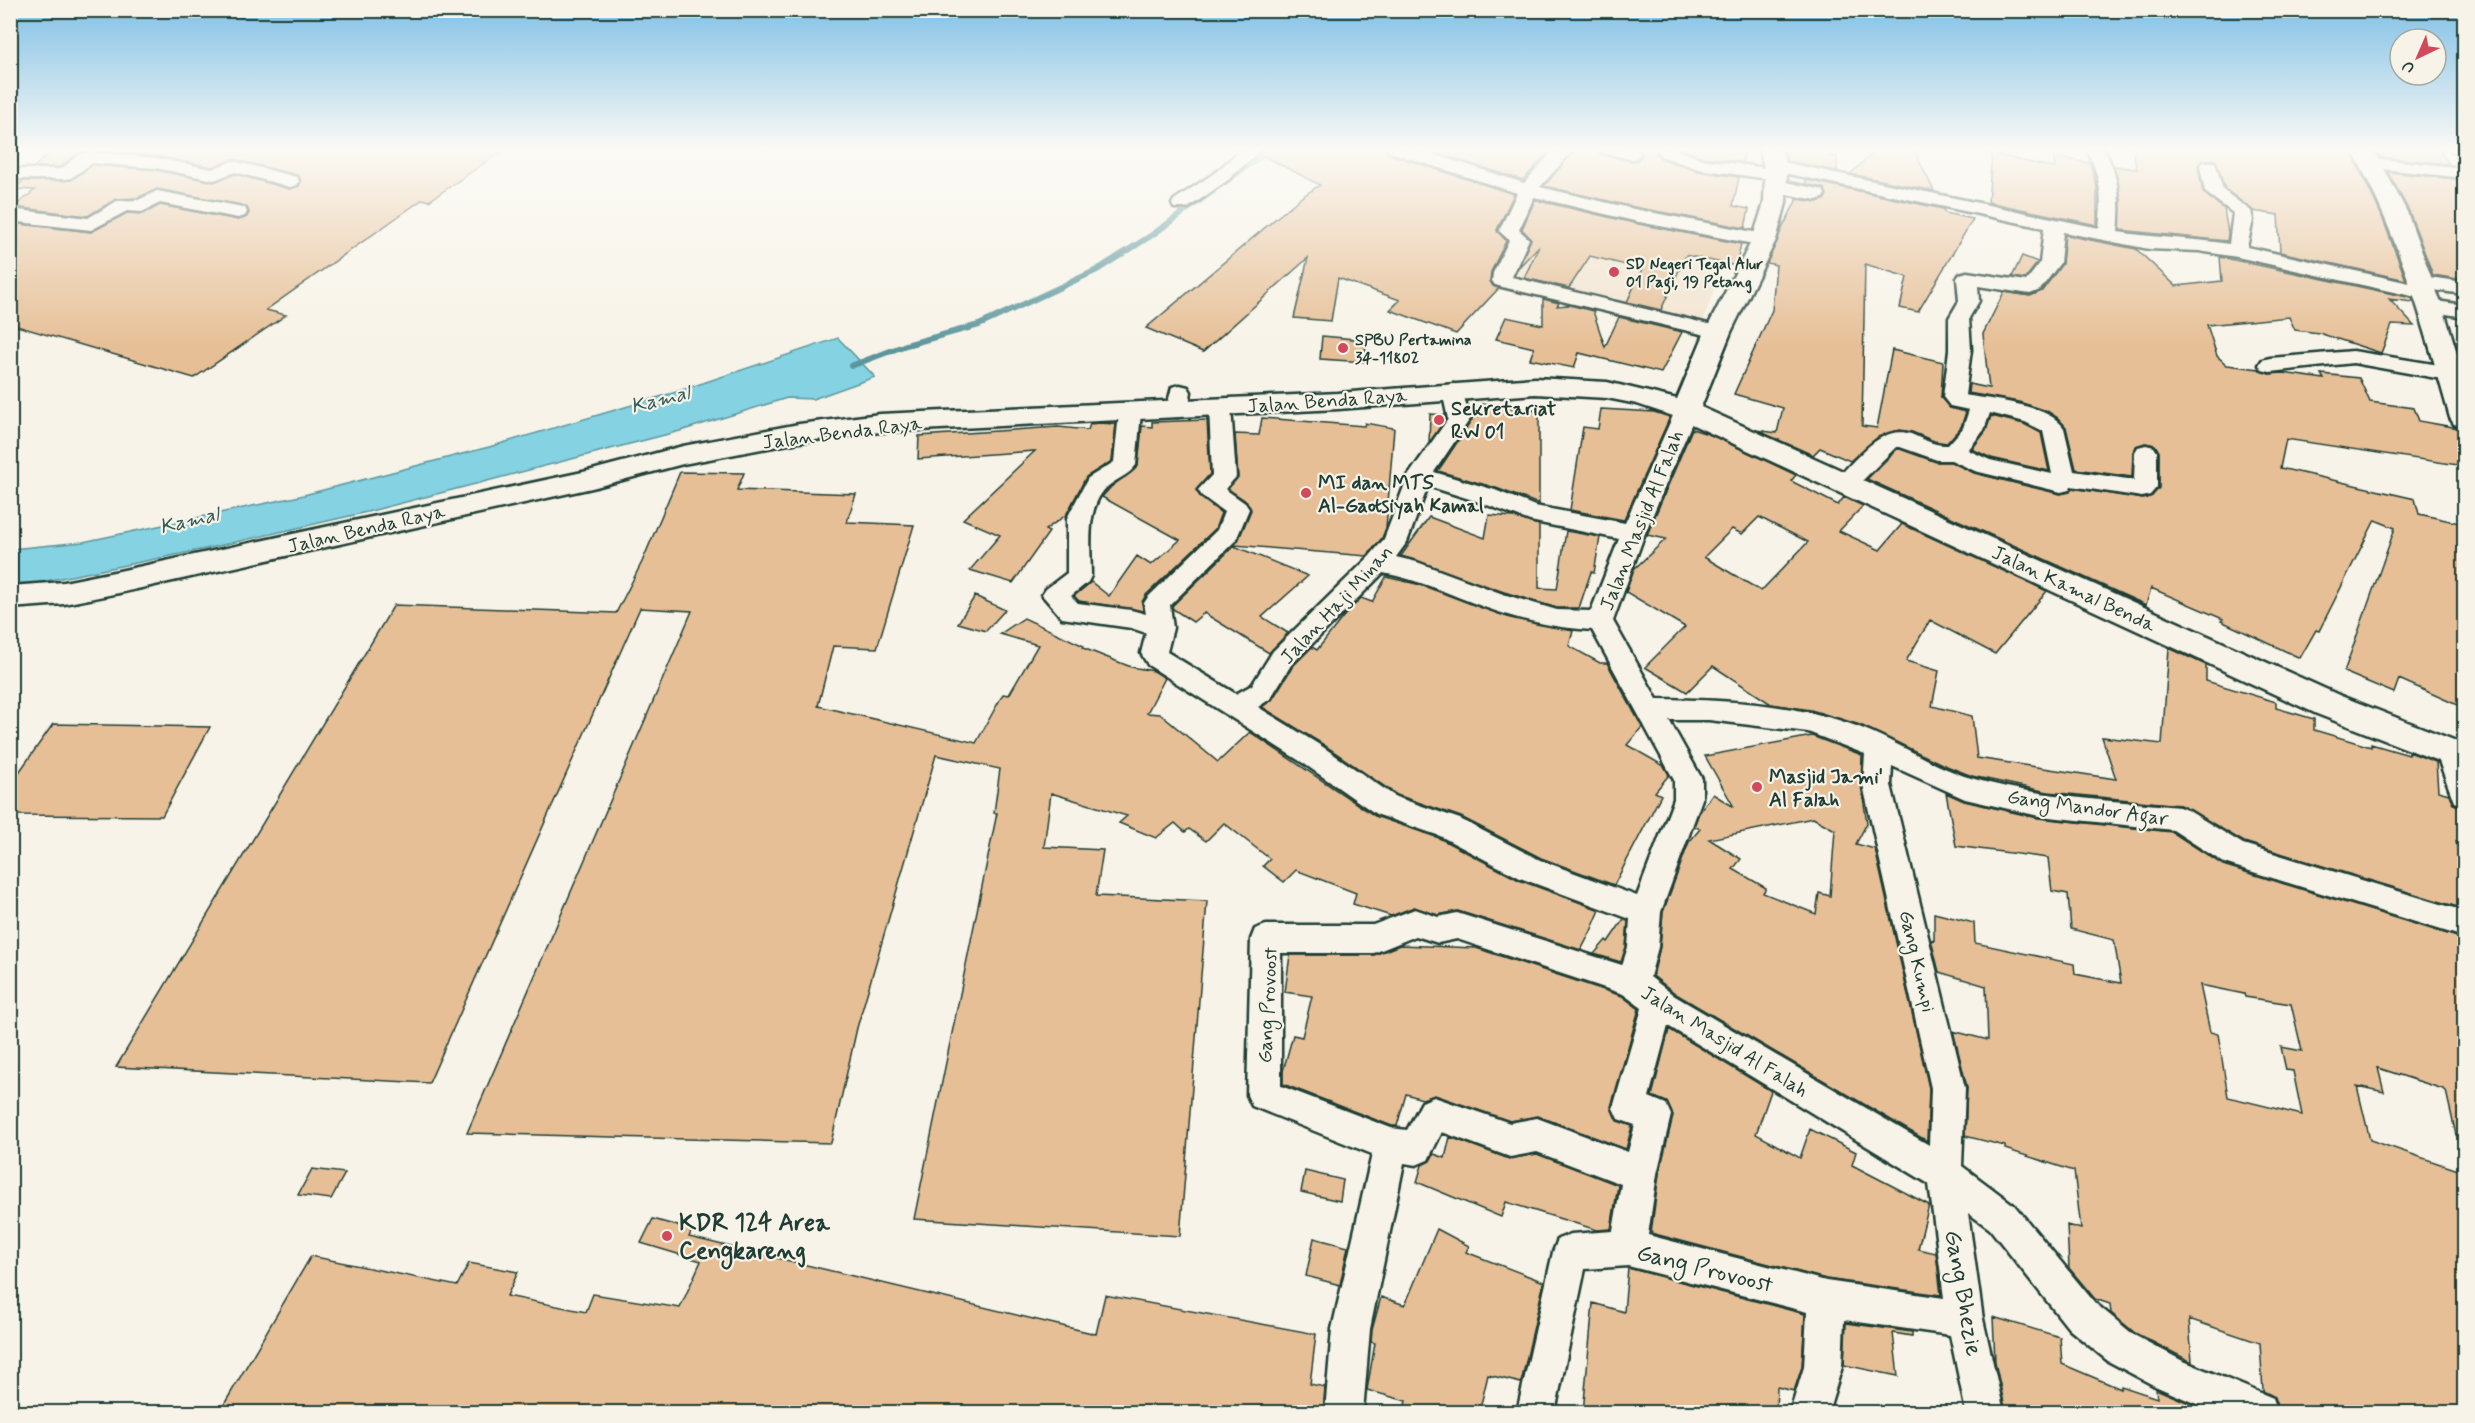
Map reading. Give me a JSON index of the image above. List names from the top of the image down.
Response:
{
  "streets": {
    "main road": ["Jalan Benda Raya", "Jalan Kamal Benda"],
    "street": [
      "Jalan Masjid Al Falah",
      "Jalan Haji Minan",
      "Gang Mandor Agar",
      "Gang Kumpi",
      "Gang Provoost",
      "Gang Bhezie"
    ]
  },
  "crossings": [
    ["Jalan Benda Raya", "Jalan Masjid Al Falah"],
    ["Jalan Benda Raya", "Jalan Kamal Benda"],
    ["Jalan Benda Raya", "Jalan Haji Minan"],
    ["Jalan Masjid Al Falah", "Jalan Kamal Benda"],
    ["Jalan Masjid Al Falah", "Gang Mandor Agar"],
    ["Jalan Masjid Al Falah", "Gang Kumpi"],
    ["Jalan Masjid Al Falah", "Gang Provoost"],
    ["Jalan Masjid Al Falah", "Gang Bhezie"],
    ["Gang Mandor Agar", "Gang Kumpi"],
    ["Gang Kumpi", "Gang Bhezie"],
    ["Gang Provoost", "Gang Bhezie"]
  ],
  "water": ["Kamal"],
  "places": [
    "SD Negeri Tegal Alur 01 Pagi, 19 Petang",
    "SPBU Pertamina 34-11802",
    "Sekretariat RW 01",
    "MI dan MTS Al-Gaotsiyah Kamal",
    "Masjid Jami' Al Falah",
    "KDR 124 Area Cengkareng"
  ],
  "north": "bottom left"
}
